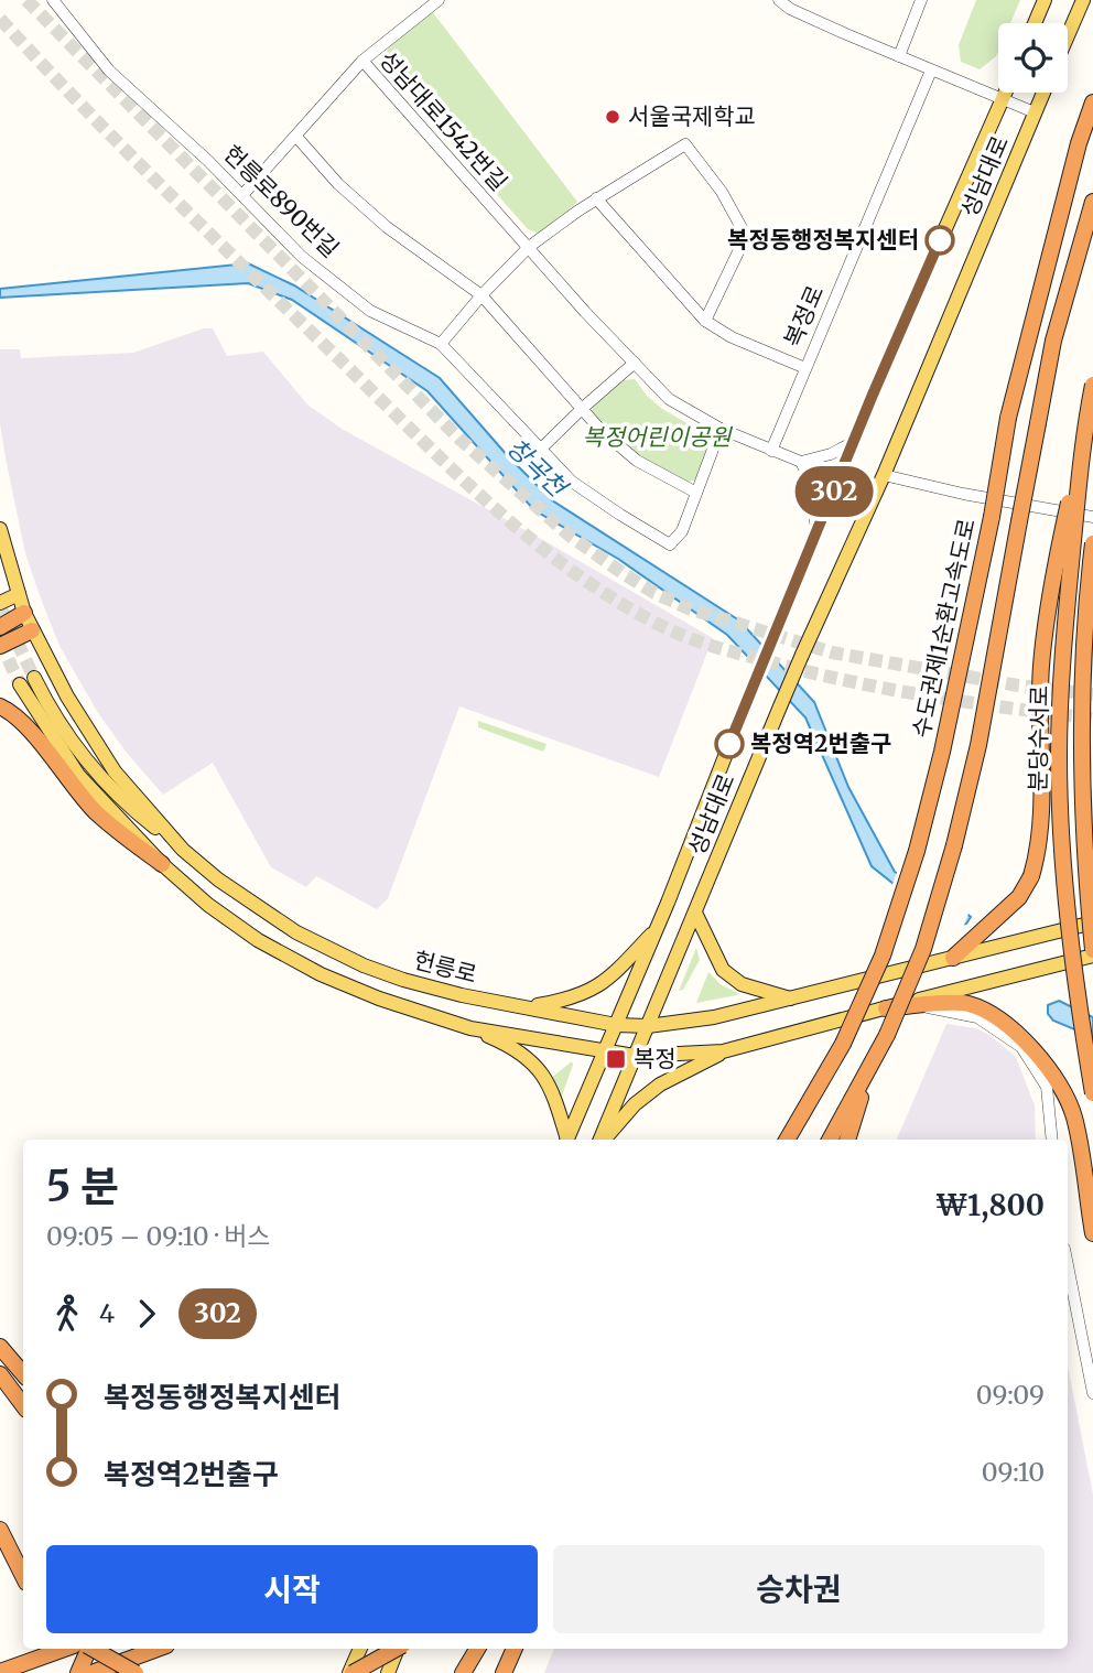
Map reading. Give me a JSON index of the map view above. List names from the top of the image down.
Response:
{
  "streets": {
    "highway": ["수도권제1순환고속도로", "분당수서로"],
    "main road": ["성남대로", "헌릉로"],
    "street": ["성남대로1542번길", "헌릉로890번길", "복정로"]
  },
  "crossings": [
    ["성남대로1542번길", "헌릉로890번길"],
    ["성남대로1542번길", "복정로"],
    ["성남대로", "헌릉로"],
    ["분당수서로", "헌릉로"]
  ],
  "water": ["창곡천"],
  "parks": ["복정어린이공원"],
  "places": {
    "other": ["서울국제학교", "복정동행정복지센터", "복정역2번출구"],
    "transit": ["복정"]
  },
  "lines": ["bus line 302"],
  "page": {
    "on_map": "302",
    "heading": ["5 분", "09:05 – 09:10 · 버스", "₩1,800"],
    "legs": ["4", "302"],
    "list": [
      {
        "name": "복정동행정복지센터",
        "value": "09:09"
      },
      {
        "name": "복정역2번출구",
        "value": "09:10"
      }
    ],
    "buttons": ["시작", "승차권"]
  }
}
